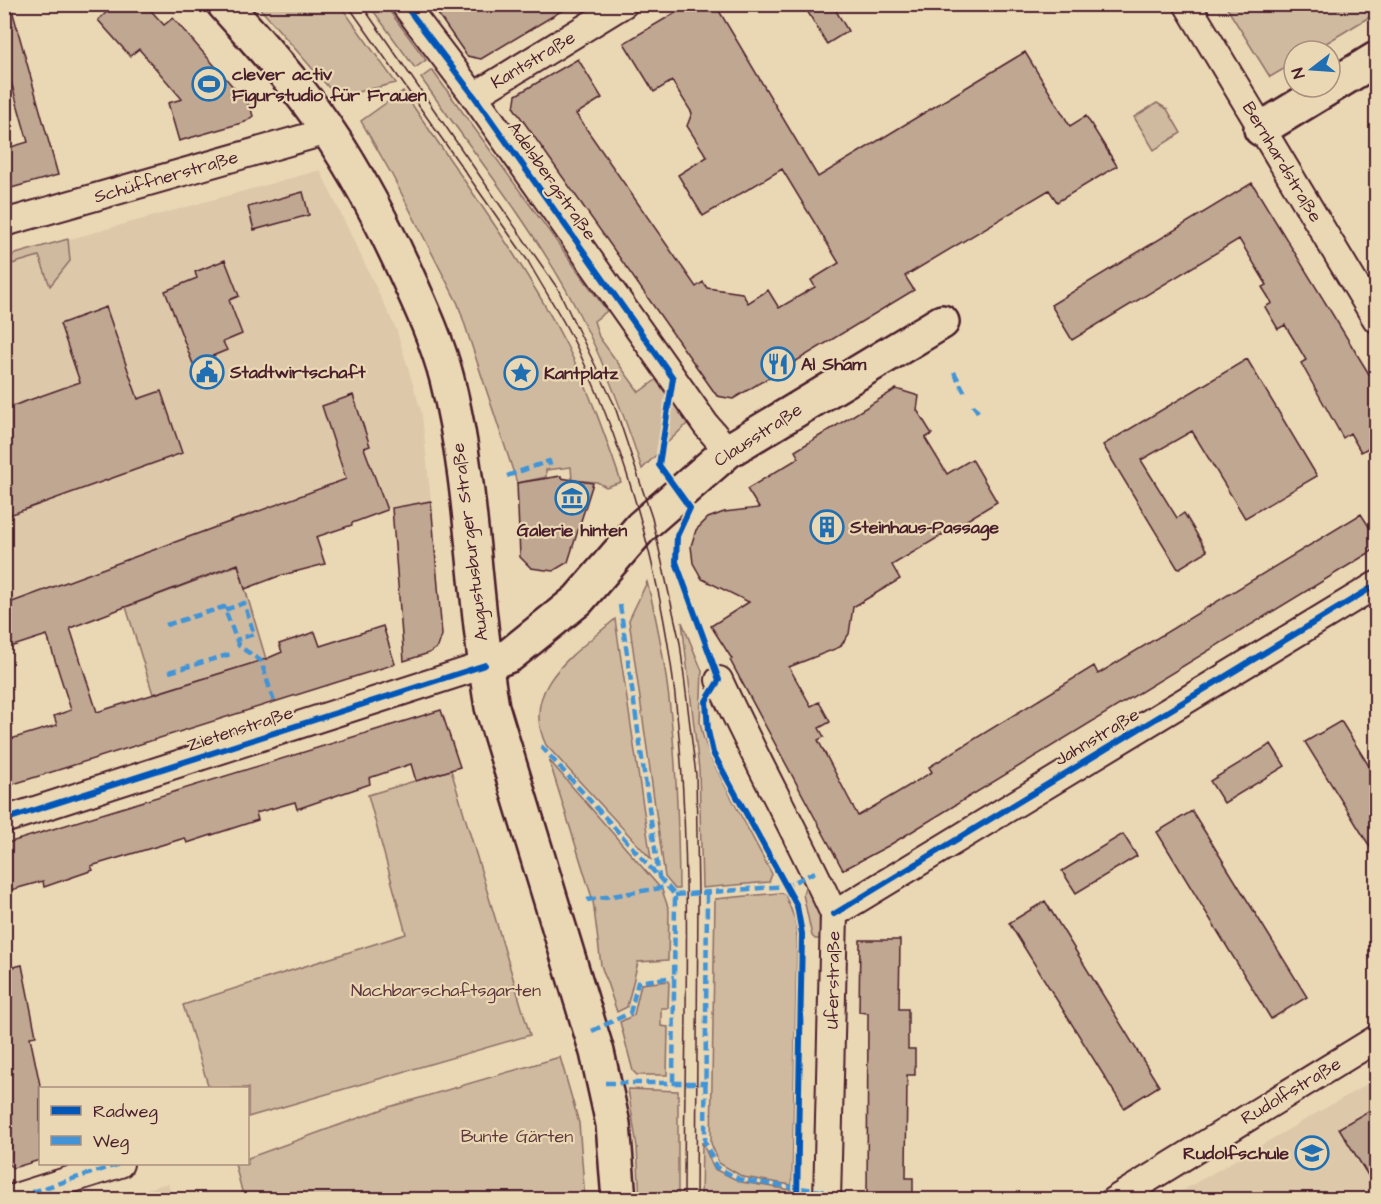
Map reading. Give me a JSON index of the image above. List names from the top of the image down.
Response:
{
  "streets": {
    "main road": ["Clausstraße", "Augustusburger Straße"],
    "street": [
      "Kantstraße",
      "Bernhardstraße",
      "Schüffnerstraße",
      "Adelsbergstraße",
      "Zietenstraße",
      "Jahnstraße",
      "Uferstraße",
      "Rudolfstraße"
    ]
  },
  "crossings": [
    ["Kantstraße", "Adelsbergstraße"],
    ["Schüffnerstraße", "Augustusburger Straße"],
    ["Adelsbergstraße", "Clausstraße"],
    ["Clausstraße", "Augustusburger Straße"],
    ["Clausstraße", "Zietenstraße"],
    ["Augustusburger Straße", "Zietenstraße"],
    ["Jahnstraße", "Uferstraße"]
  ],
  "parks": ["Nachbarschaftsgarten", "Bunte Gärten"],
  "places": {
    "sports": ["clever activ Figurstudio für Frauen"],
    "restaurant": ["Al Sham"],
    "public building": ["Stadtwirtschaft"],
    "place": ["Kantplatz"],
    "museum": ["Galerie hinten"],
    "building": ["Steinhaus-Passage"],
    "school or university": ["Rudolfschule"]
  },
  "legend": ["Radweg", "Weg"],
  "north": "left"
}
